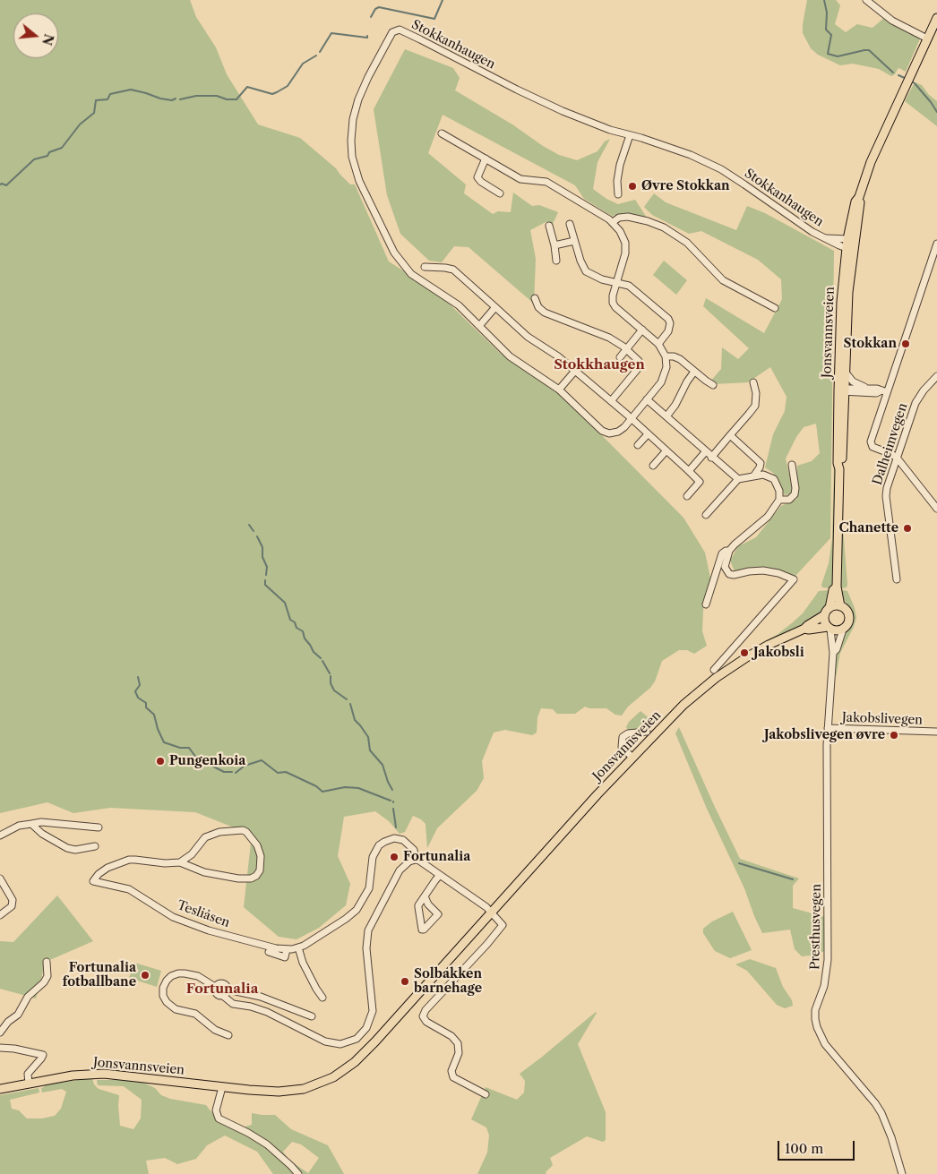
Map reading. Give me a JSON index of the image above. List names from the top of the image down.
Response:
{
  "streets": {
    "main road": ["Jonsvannsveien"],
    "street": [
      "Stokkanhaugen",
      "Dalheimvegen",
      "Jakobslivegen",
      "Tesliåsen",
      "Presthusvegen"
    ]
  },
  "crossings": [
    ["Stokkanhaugen", "Jonsvannsveien"],
    ["Jonsvannsveien", "Presthusvegen"],
    ["Jakobslivegen", "Presthusvegen"]
  ],
  "districts": ["Stokkhaugen", "Fortunalia"],
  "places": [
    "Øvre Stokkan",
    "Stokkan",
    "Chanette",
    "Jakobsli",
    "Jakobslivegen øvre",
    "Pungenkoia",
    "Fortunalia",
    "Fortunalia fotballbane",
    "Solbakken barnehage"
  ],
  "scale_bar": "100 m",
  "north": "right"
}
